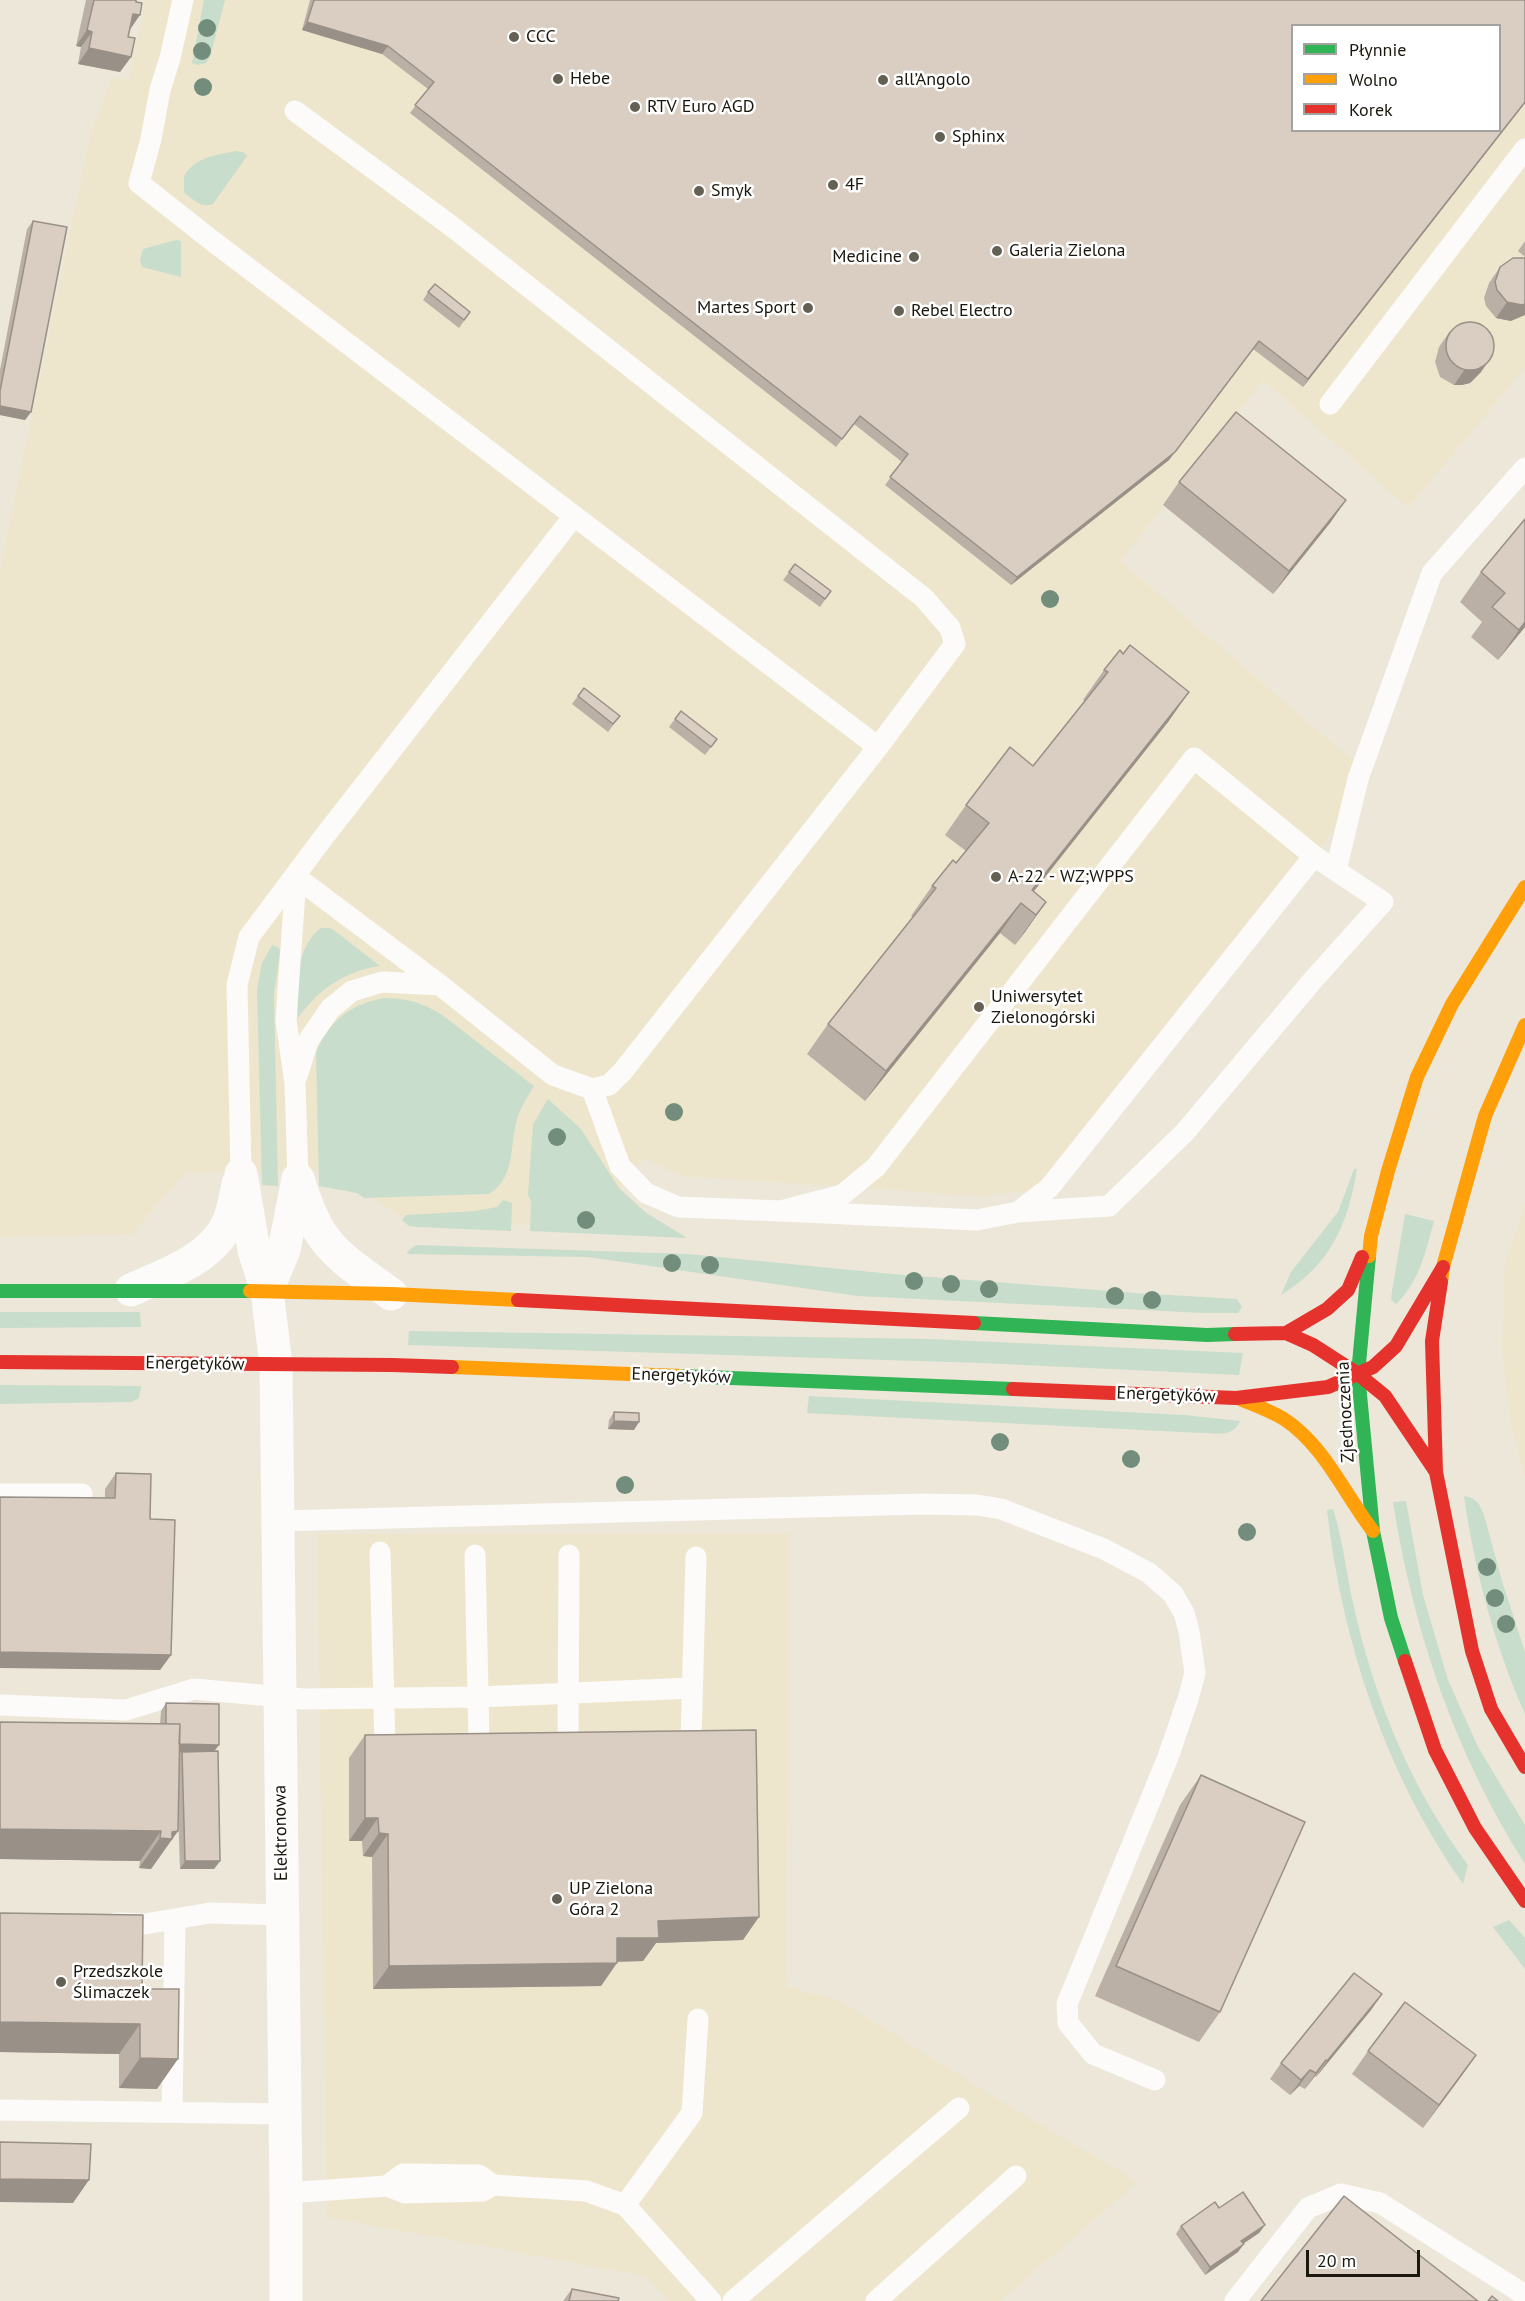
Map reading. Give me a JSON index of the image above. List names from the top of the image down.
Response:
{
  "streets": {
    "main road": ["Energetyków", "Zjednoczenia"],
    "street": ["Elektronowa"]
  },
  "crossings": [
    ["Energetyków", "Zjednoczenia"],
    ["Energetyków", "Elektronowa"]
  ],
  "places": [
    "CCC",
    "Hebe",
    "all’Angolo",
    "RTV Euro AGD",
    "Sphinx",
    "4F",
    "Smyk",
    "Galeria Zielona",
    "Medicine",
    "Martes Sport",
    "Rebel Electro",
    "A-22 - WZ;WPPS",
    "Uniwersytet Zielonogórski",
    "UP Zielona Góra 2",
    "Przedszkole Ślimaczek"
  ],
  "legend": ["Płynnie", "Wolno", "Korek"],
  "scale_bar": "20 m"
}
